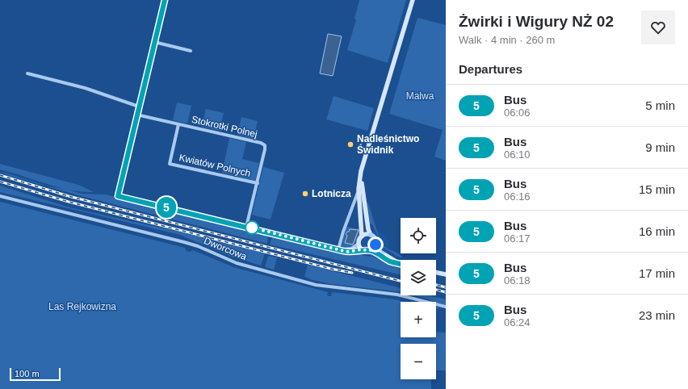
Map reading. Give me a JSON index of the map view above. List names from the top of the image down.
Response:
{
  "streets": {
    "street": ["Stokrotki Polnej", "Kwiatów Polnych", "Dworcowa"]
  },
  "crossings": [
    ["Stokrotki Polnej", "Kwiatów Polnych"]
  ],
  "parks": ["Malwa", "Las Rejkowizna"],
  "places": ["Nadleśnictwo Świdnik", "Lotnicza"],
  "lines": ["bus line 5"],
  "scale_bar": "100 m",
  "page": {
    "on_map": "5",
    "heading": [
      ["Żwirki i Wigury NŻ 02", "Walk · 4 min · 260 m"],
      "Departures"
    ],
    "list": [
      {
        "mark": "5",
        "name": "Bus",
        "note": "06:06",
        "value": "5 min"
      },
      {
        "mark": "5",
        "name": "Bus",
        "note": "06:10",
        "value": "9 min"
      },
      {
        "mark": "5",
        "name": "Bus",
        "note": "06:16",
        "value": "15 min"
      },
      {
        "mark": "5",
        "name": "Bus",
        "note": "06:17",
        "value": "16 min"
      },
      {
        "mark": "5",
        "name": "Bus",
        "note": "06:18",
        "value": "17 min"
      },
      {
        "mark": "5",
        "name": "Bus",
        "note": "06:24",
        "value": "23 min"
      }
    ],
    "map_buttons": ["+", "−"],
    "scale": "100 m"
  }
}
